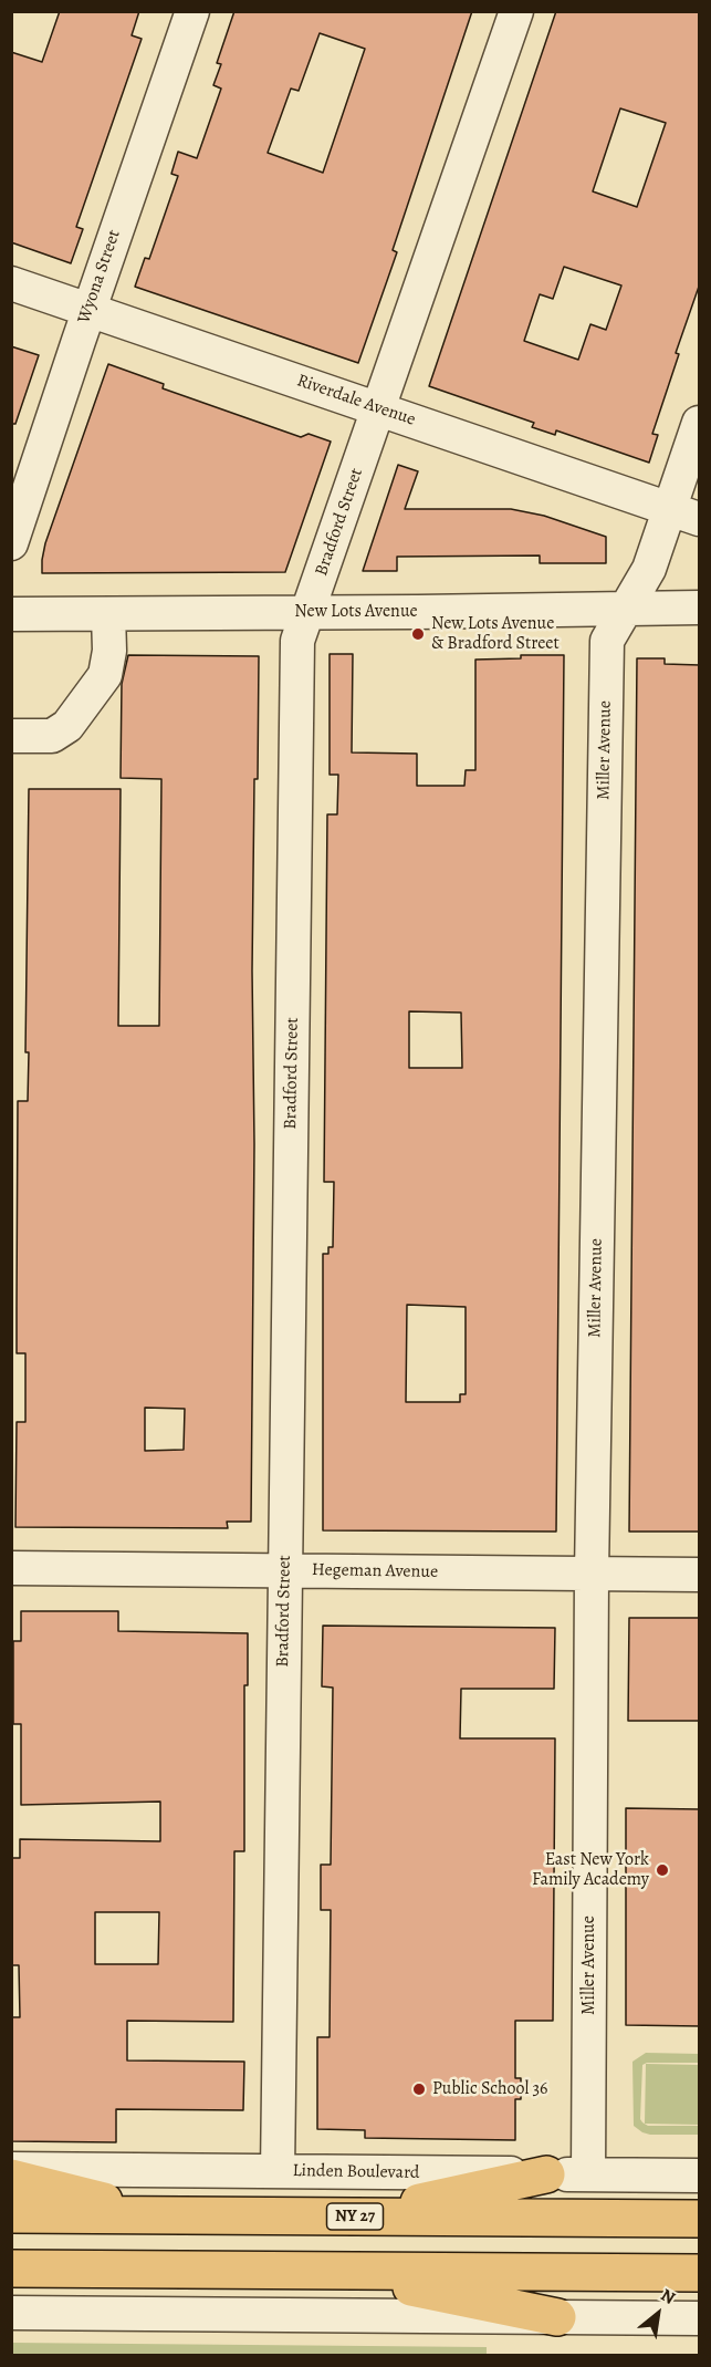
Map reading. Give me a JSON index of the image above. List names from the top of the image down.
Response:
{
  "streets": {
    "highway": ["NY 27"],
    "street": [
      "Wyona Street",
      "Riverdale Avenue",
      "Bradford Street",
      "New Lots Avenue",
      "Miller Avenue",
      "Hegeman Avenue",
      "Linden Boulevard"
    ]
  },
  "crossings": [
    ["Wyona Street", "Riverdale Avenue"],
    ["Riverdale Avenue", "Bradford Street"],
    ["Riverdale Avenue", "Miller Avenue"],
    ["Bradford Street", "New Lots Avenue"],
    ["Bradford Street", "Hegeman Avenue"],
    ["Bradford Street", "Linden Boulevard"],
    ["New Lots Avenue", "Miller Avenue"],
    ["Miller Avenue", "Hegeman Avenue"],
    ["Miller Avenue", "Linden Boulevard"]
  ],
  "places": ["New Lots Avenue & Bradford Street", "East New York Family Academy", "Public School 36"],
  "north": "top right"
}
